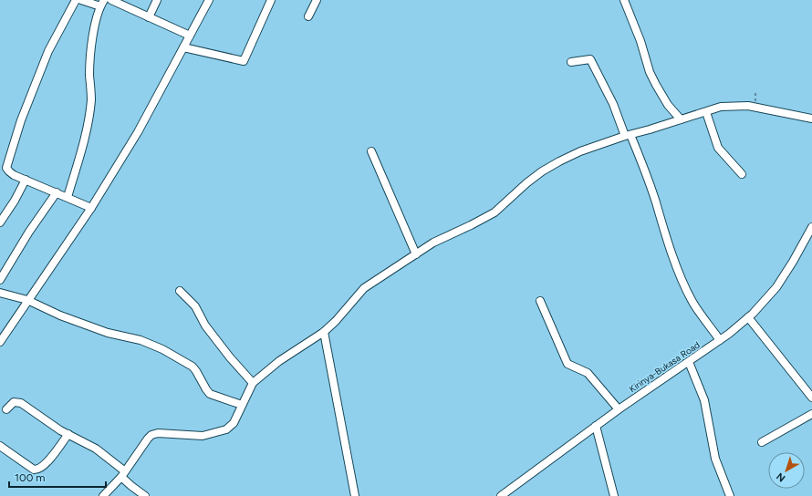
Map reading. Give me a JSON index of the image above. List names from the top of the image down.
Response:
{
  "streets": {
    "street": ["Kirinya-Bukasa Road"]
  },
  "scale_bar": "100 m",
  "north": "bottom left"
}
